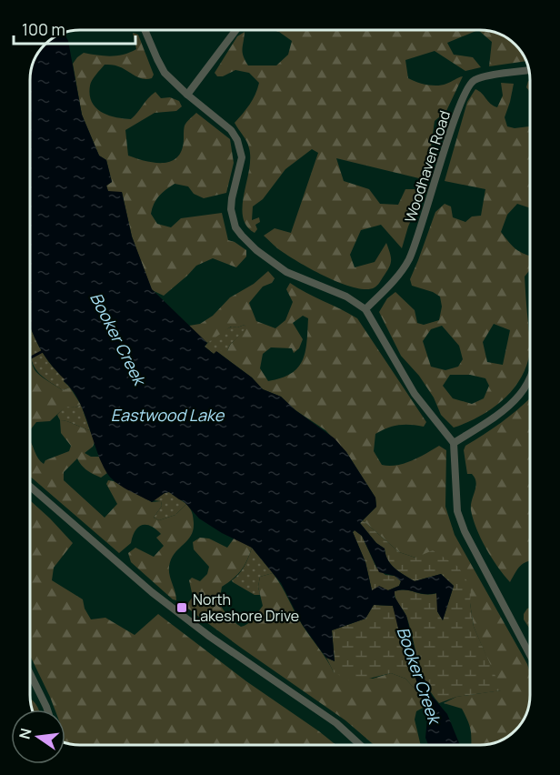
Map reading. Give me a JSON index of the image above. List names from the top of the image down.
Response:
{
  "streets": {
    "street": ["Woodhaven Road"]
  },
  "water": ["Booker Creek", "Eastwood Lake"],
  "places": {
    "transit": ["North Lakeshore Drive"]
  },
  "scale_bar": "100 m",
  "north": "left"
}
